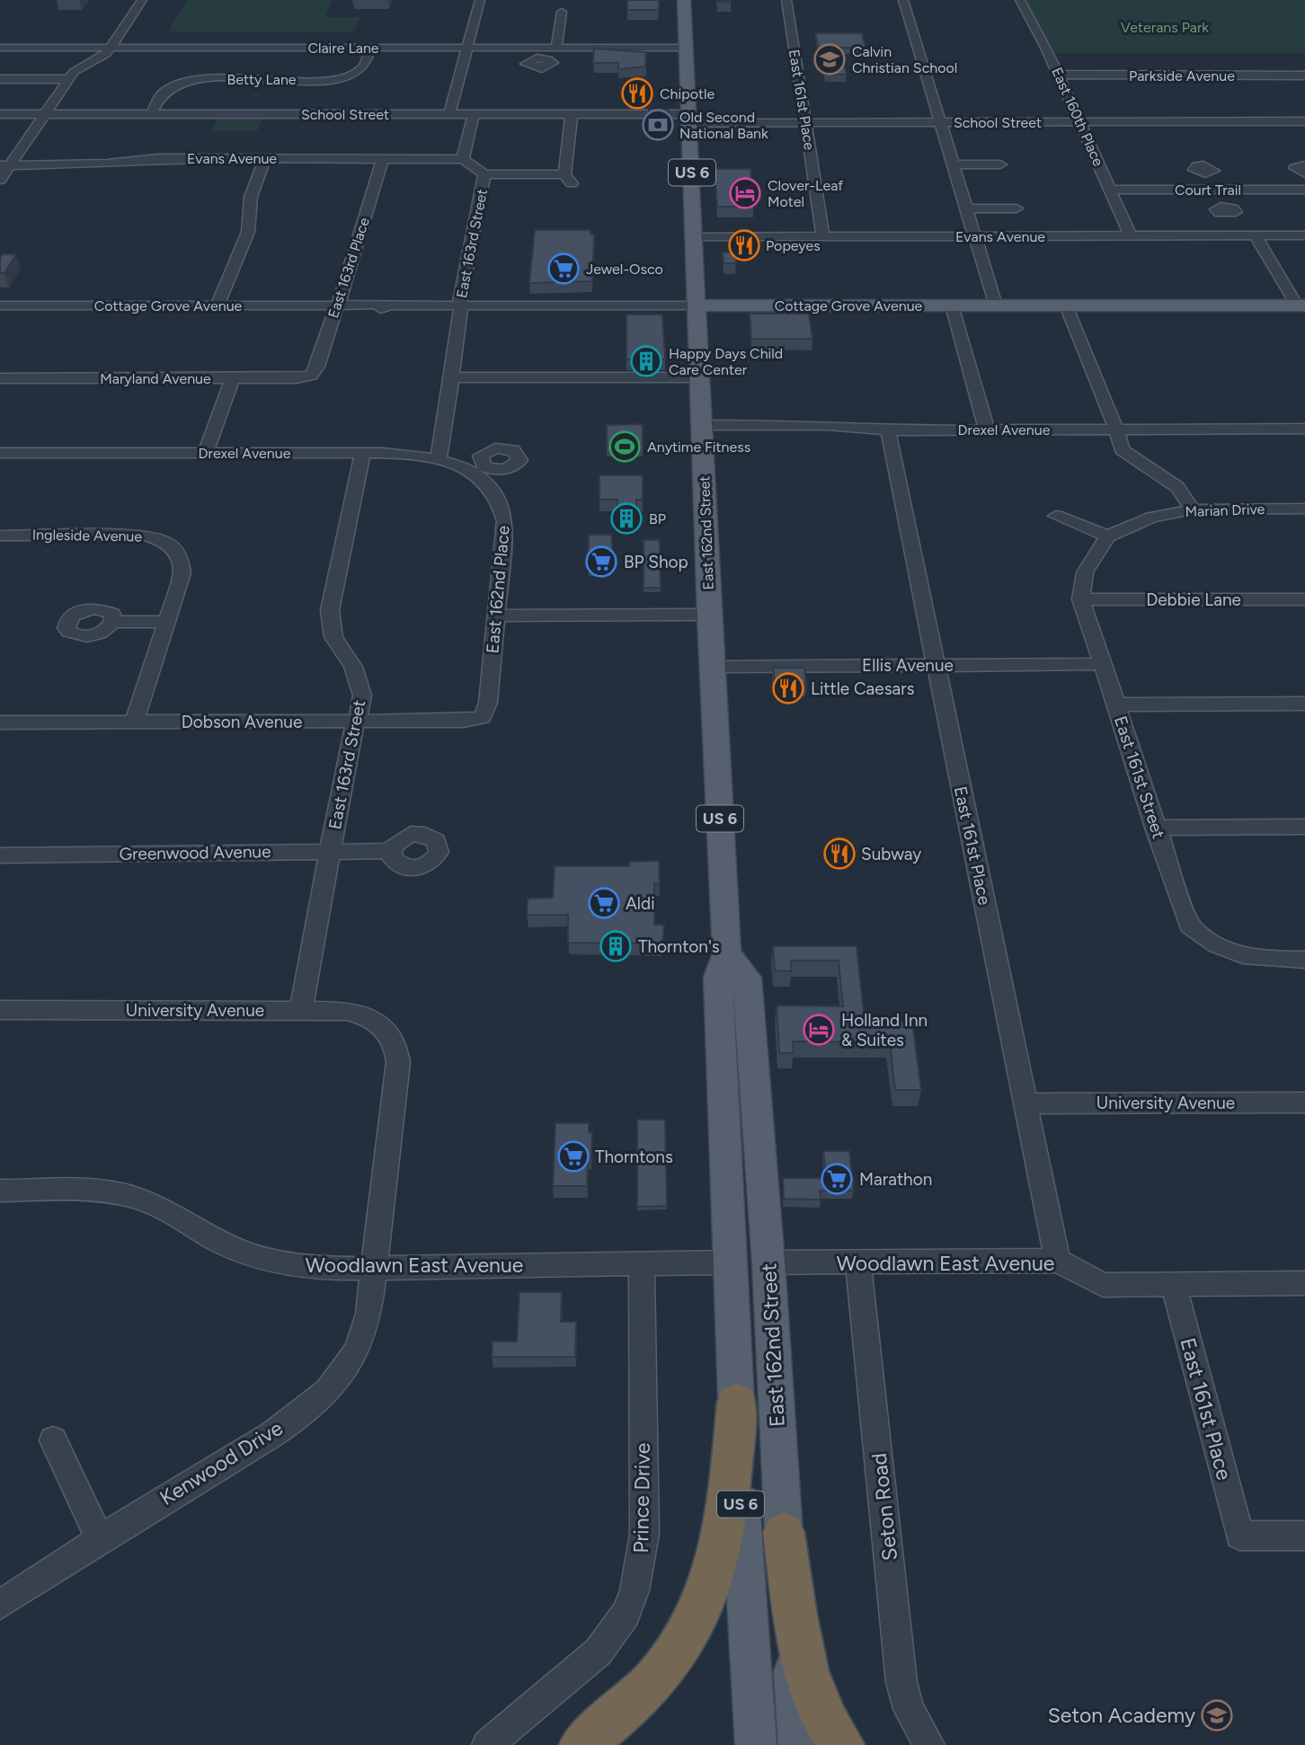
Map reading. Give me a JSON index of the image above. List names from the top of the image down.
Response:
{
  "streets": {
    "main road": ["US 6", "Cottage Grove Avenue", "East 162nd Street"],
    "street": [
      "Claire Lane",
      "Parkside Avenue",
      "Betty Lane",
      "East 161st Place",
      "School Street",
      "East 160th Place",
      "Evans Avenue",
      "Court Trail",
      "East 163rd Street",
      "East 163rd Place",
      "Maryland Avenue",
      "Drexel Avenue",
      "Marian Drive",
      "Ingleside Avenue",
      "East 162nd Place",
      "Debbie Lane",
      "Ellis Avenue",
      "Dobson Avenue",
      "East 161st Street",
      "Greenwood Avenue",
      "University Avenue",
      "Woodlawn East Avenue",
      "Kenwood Drive",
      "Prince Drive",
      "Seton Road"
    ]
  },
  "crossings": [
    ["Claire Lane", "Betty Lane"],
    ["Claire Lane", "East 162nd Street"],
    ["Parkside Avenue", "East 160th Place"],
    ["Betty Lane", "School Street"],
    ["East 161st Place", "School Street"],
    ["East 161st Place", "Evans Avenue"],
    ["East 161st Place", "Drexel Avenue"],
    ["East 161st Place", "Ellis Avenue"],
    ["East 161st Place", "University Avenue"],
    ["East 161st Place", "Woodlawn East Avenue"],
    ["School Street", "East 160th Place"],
    ["School Street", "East 162nd Street"],
    ["East 160th Place", "Evans Avenue"],
    ["East 160th Place", "Court Trail"],
    ["Evans Avenue", "East 163rd Street"],
    ["Evans Avenue", "East 163rd Place"],
    ["Evans Avenue", "East 162nd Street"],
    ["East 163rd Street", "Cottage Grove Avenue"],
    ["East 163rd Street", "Drexel Avenue"],
    ["East 163rd Street", "Dobson Avenue"],
    ["East 163rd Street", "Greenwood Avenue"],
    ["East 163rd Street", "University Avenue"],
    ["East 163rd Place", "Cottage Grove Avenue"],
    ["East 163rd Place", "Maryland Avenue"],
    ["Cottage Grove Avenue", "East 162nd Street"],
    ["Drexel Avenue", "East 162nd Street"],
    ["Drexel Avenue", "East 162nd Place"],
    ["East 162nd Street", "Ellis Avenue"],
    ["East 162nd Street", "Woodlawn East Avenue"],
    ["East 162nd Place", "Dobson Avenue"],
    ["Debbie Lane", "East 161st Street"],
    ["Ellis Avenue", "East 161st Street"],
    ["University Avenue", "Woodlawn East Avenue"],
    ["University Avenue", "Kenwood Drive"],
    ["Woodlawn East Avenue", "Kenwood Drive"],
    ["Woodlawn East Avenue", "Prince Drive"],
    ["Woodlawn East Avenue", "Seton Road"]
  ],
  "parks": ["Veterans Park"],
  "places": {
    "school or university": ["Calvin Christian School", "Seton Academy"],
    "restaurant": [
      "Chipotle",
      "Popeyes",
      "Little Caesars",
      "Subway"
    ],
    "bank": ["Old Second National Bank"],
    "hotel": ["Clover-Leaf Motel", "Holland Inn & Suites"],
    "supermarket": [
      "Jewel-Osco",
      "BP Shop",
      "Aldi",
      "Thorntons",
      "Marathon"
    ],
    "building": ["Happy Days Child Care Center", "BP", "Thornton's"],
    "sports": ["Anytime Fitness"]
  }
}
